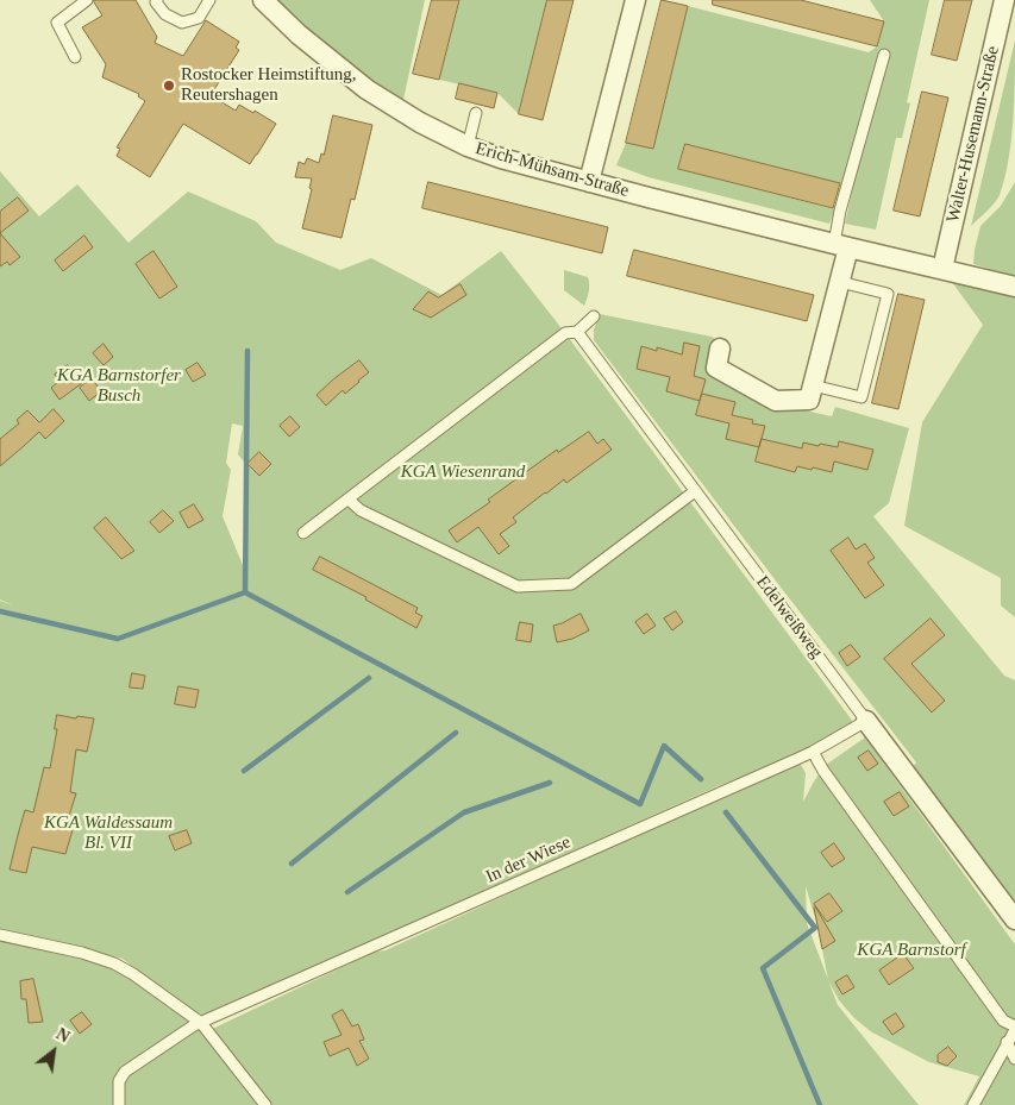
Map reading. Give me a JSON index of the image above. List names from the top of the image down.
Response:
{
  "streets": {
    "street": ["Walter-Husemann-Straße", "Erich-Mühsam-Straße", "Edelweißweg"],
    "lane": ["In der Wiese"]
  },
  "crossings": [
    ["Walter-Husemann-Straße", "Erich-Mühsam-Straße"],
    ["Edelweißweg", "In der Wiese"]
  ],
  "parks": [
    "KGA Barnstorfer Busch",
    "KGA Wiesenrand",
    "KGA Waldessaum Bl. VII",
    "KGA Barnstorf"
  ],
  "places": ["Rostocker Heimstiftung, Reutershagen"],
  "north": "top right"
}
